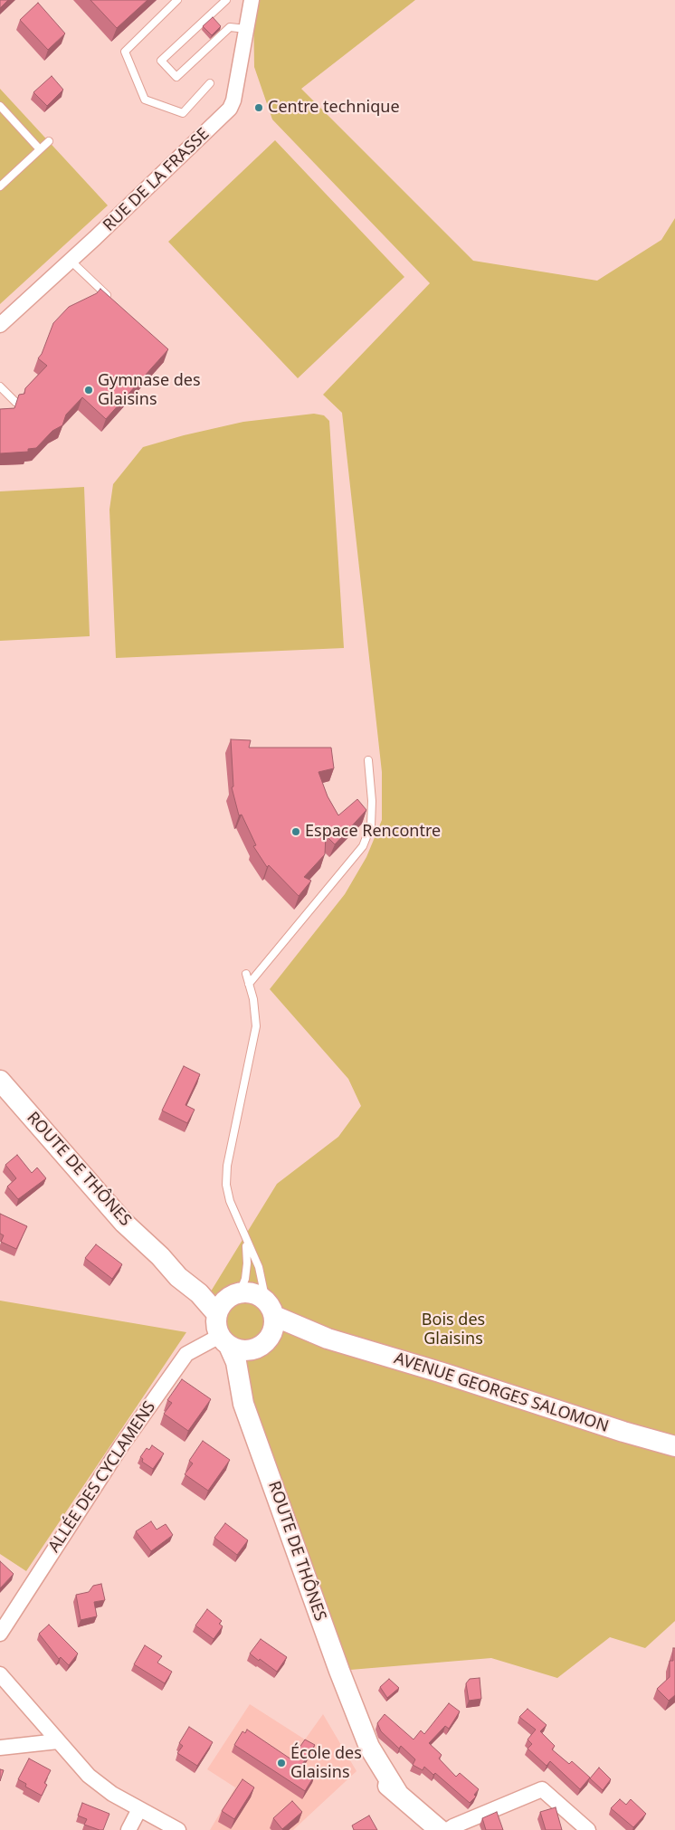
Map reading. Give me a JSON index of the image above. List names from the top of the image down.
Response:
{
  "streets": {
    "main road": ["ROUTE DE THÔNES", "AVENUE GEORGES SALOMON"],
    "street": ["RUE DE LA FRASSE", "ALLÉE DES CYCLAMENS"]
  },
  "crossings": [
    ["ROUTE DE THÔNES", "AVENUE GEORGES SALOMON"],
    ["ROUTE DE THÔNES", "ALLÉE DES CYCLAMENS"],
    ["AVENUE GEORGES SALOMON", "ALLÉE DES CYCLAMENS"]
  ],
  "parks": ["Bois des Glaisins"],
  "places": [
    "Centre technique",
    "Gymnase des Glaisins",
    "Espace Rencontre",
    "École des Glaisins"
  ]
}
